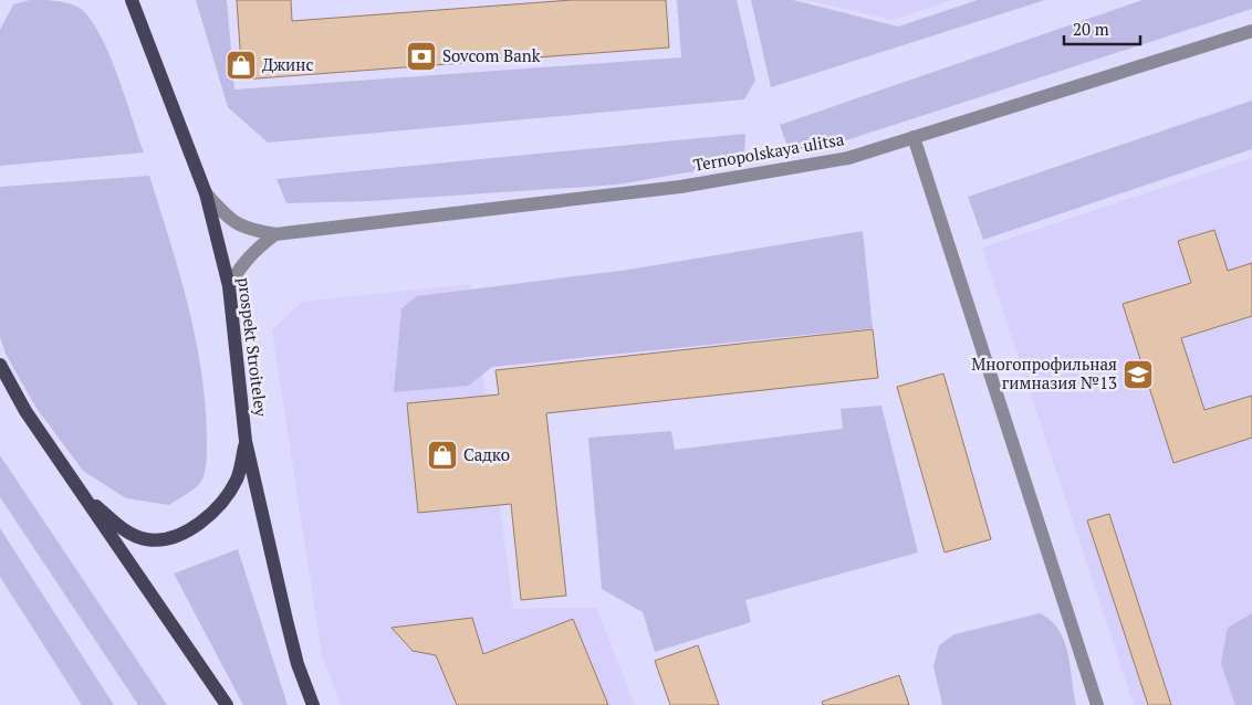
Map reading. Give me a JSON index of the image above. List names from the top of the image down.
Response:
{
  "streets": {
    "main road": ["prospekt Stroiteley"],
    "street": ["Ternopolskaya ulitsa"]
  },
  "crossings": [
    ["Ternopolskaya ulitsa", "prospekt Stroiteley"]
  ],
  "places": {
    "bank": ["Sovcom Bank"],
    "shop": ["Джинс", "Садко"],
    "school or university": ["Многопрофильная гимназия №13"]
  },
  "scale_bar": "20 m"
}
